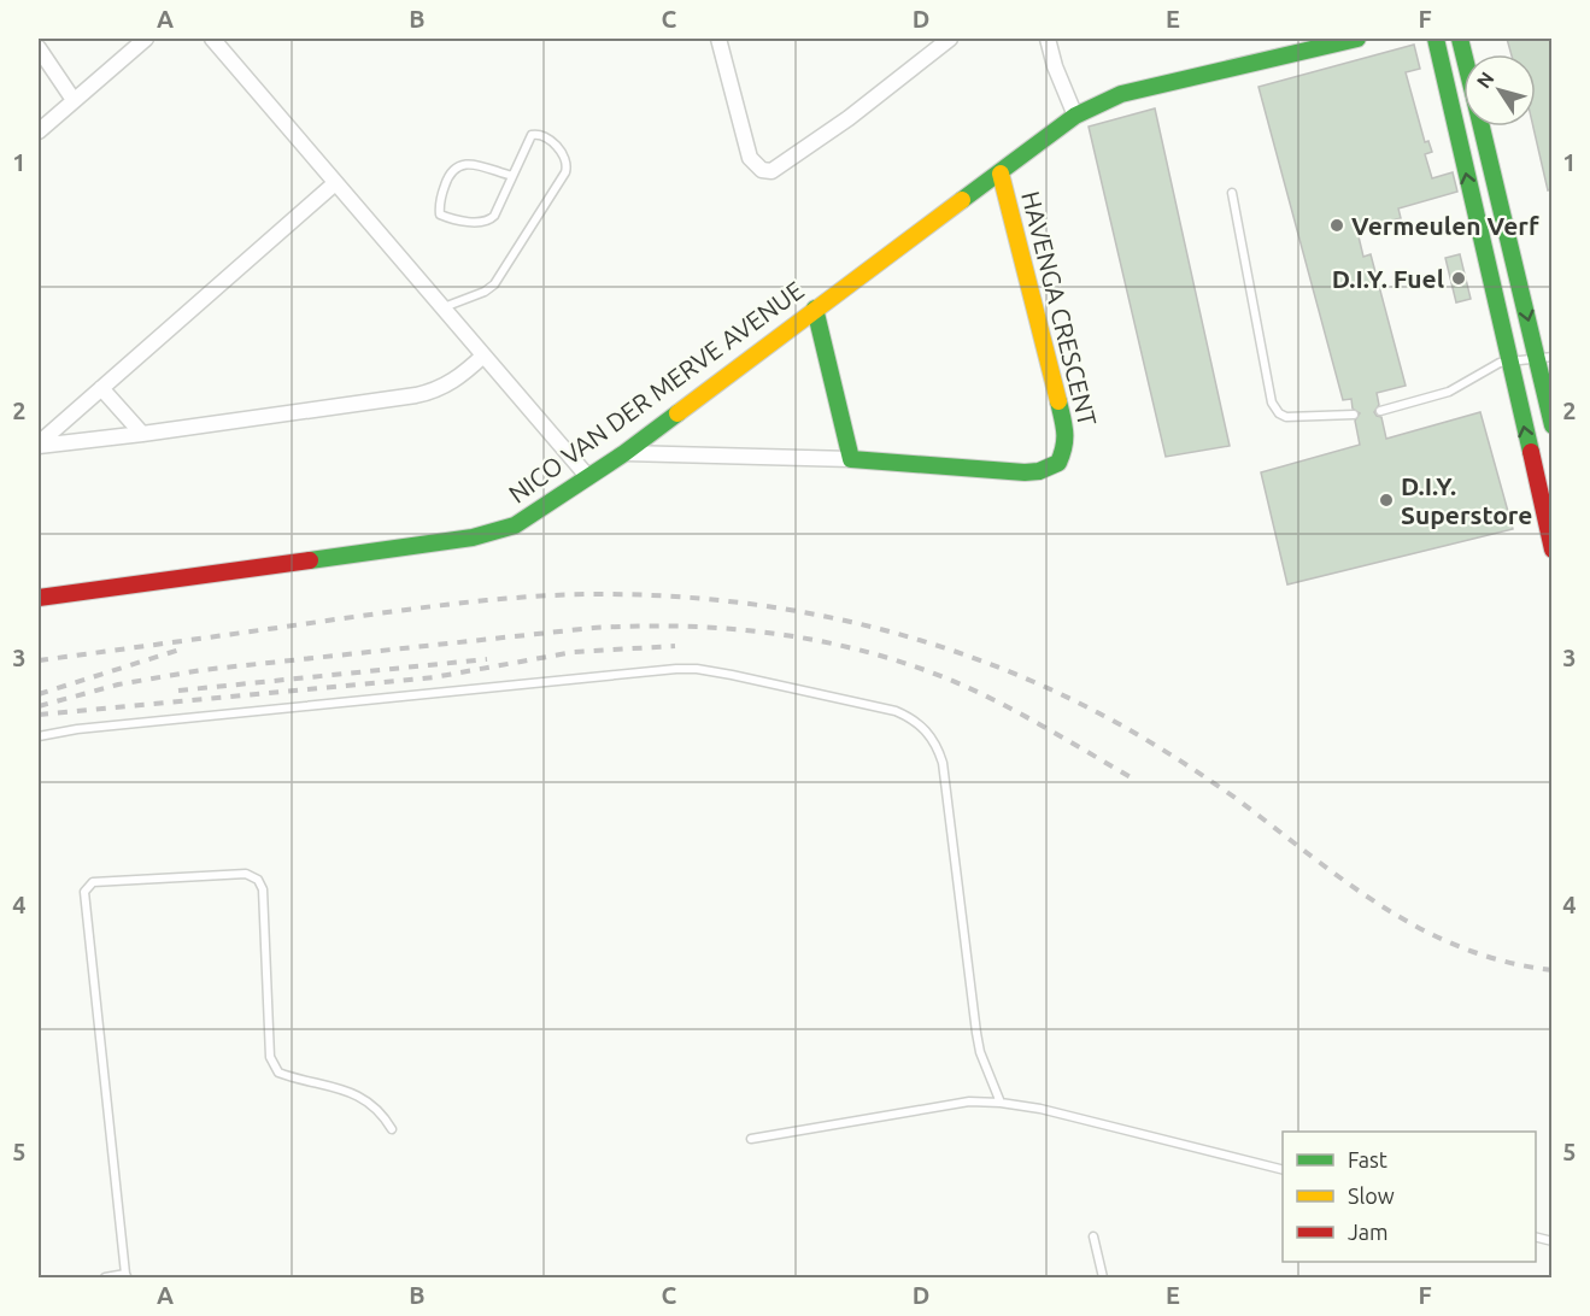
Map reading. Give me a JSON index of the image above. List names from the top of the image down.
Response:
{
  "streets": {
    "street": ["HAVENGA CRESCENT", "NICO VAN DER MERVE AVENUE"]
  },
  "crossings": [
    ["HAVENGA CRESCENT", "NICO VAN DER MERVE AVENUE"]
  ],
  "places": ["Vermeulen Verf", "D.I.Y. Fuel", "D.I.Y. Superstore"],
  "legend": ["Fast", "Slow", "Jam"],
  "north": "top left",
  "grid": {
    "columns": [
      "A",
      "B",
      "C",
      "D",
      "E",
      "F"
    ],
    "rows": [
      "1",
      "2",
      "3",
      "4",
      "5"
    ]
  }
}
